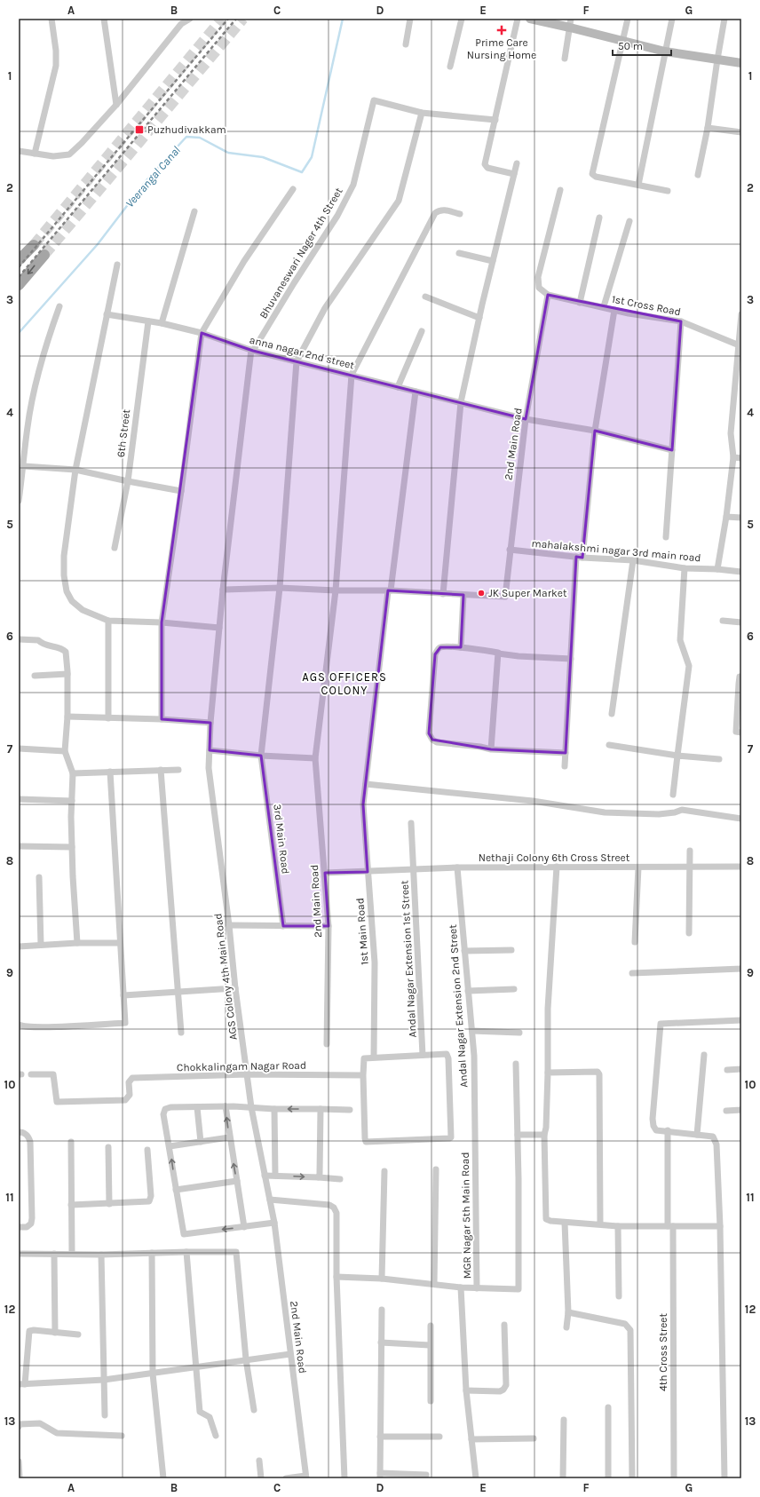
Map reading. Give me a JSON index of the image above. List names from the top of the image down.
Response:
{
  "streets": {
    "street": [
      "Bhuvaneswari Nager 4th Street",
      "1st Cross Road",
      "anna nagar 2nd street",
      "6th Street",
      "2nd Main Road",
      "mahalakshmi nagar 3rd main road",
      "3rd Main Road",
      "Nethaji Colony 6th Cross Street",
      "1st Main Road",
      "Andal Nagar Extension 1st Street",
      "AGS Colony 4th Main Road",
      "Andal Nagar Extension 2nd Street",
      "Chokkalingam Nagar Road",
      "MGR Nagar 5th Main Road",
      "4th Cross Street"
    ]
  },
  "crossings": [
    ["Bhuvaneswari Nager 4th Street", "anna nagar 2nd street"],
    ["Bhuvaneswari Nager 4th Street", "AGS Colony 4th Main Road"],
    ["1st Cross Road", "2nd Main Road"],
    ["anna nagar 2nd street", "6th Street"],
    ["anna nagar 2nd street", "2nd Main Road"],
    ["anna nagar 2nd street", "3rd Main Road"],
    ["anna nagar 2nd street", "1st Main Road"],
    ["anna nagar 2nd street", "AGS Colony 4th Main Road"],
    ["2nd Main Road", "mahalakshmi nagar 3rd main road"],
    ["2nd Main Road", "Nethaji Colony 6th Cross Street"],
    ["2nd Main Road", "AGS Colony 4th Main Road"],
    ["Nethaji Colony 6th Cross Street", "1st Main Road"],
    ["Nethaji Colony 6th Cross Street", "Andal Nagar Extension 1st Street"],
    ["Nethaji Colony 6th Cross Street", "Andal Nagar Extension 2nd Street"],
    ["AGS Colony 4th Main Road", "Chokkalingam Nagar Road"],
    ["Andal Nagar Extension 2nd Street", "MGR Nagar 5th Main Road"]
  ],
  "districts": ["AGS OFFICERS COLONY"],
  "water": ["Veerangal Canal"],
  "places": {
    "health": ["Prime Care Nursing Home"],
    "transit": ["Puzhudivakkam"],
    "other": ["JK Super Market"]
  },
  "scale_bar": "50 m",
  "grid": {
    "columns": [
      "A",
      "B",
      "C",
      "D",
      "E",
      "F",
      "G"
    ],
    "rows": [
      "1",
      "2",
      "3",
      "4",
      "5",
      "6",
      "7",
      "8",
      "9",
      "10",
      "11",
      "12",
      "13"
    ]
  }
}
